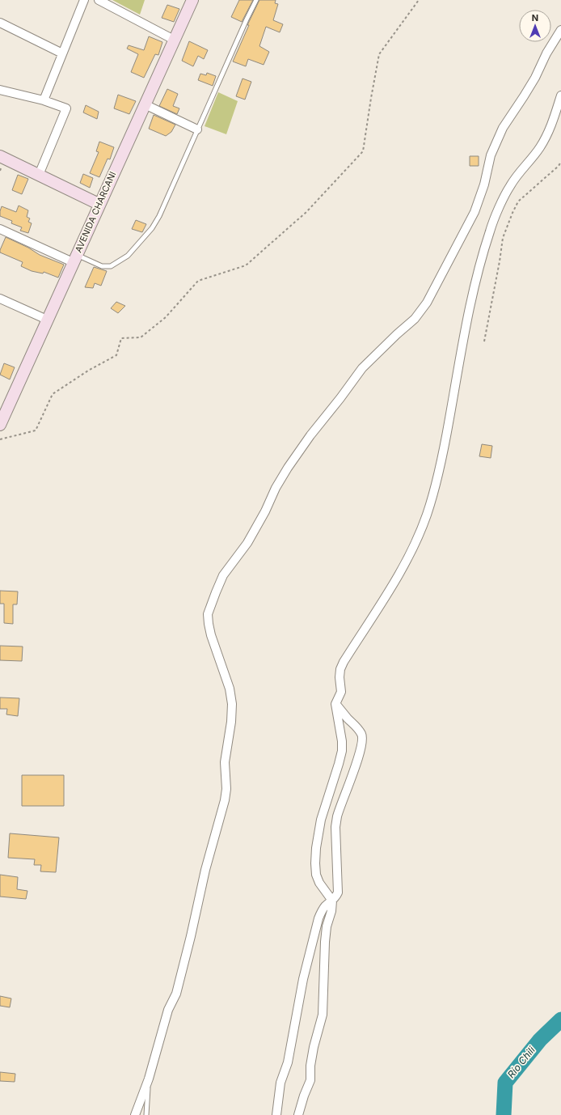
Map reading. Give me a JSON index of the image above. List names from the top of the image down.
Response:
{
  "streets": {
    "main road": ["AVENIDA CHARCANI"]
  },
  "water": ["Río Chili"],
  "north": "top"
}
